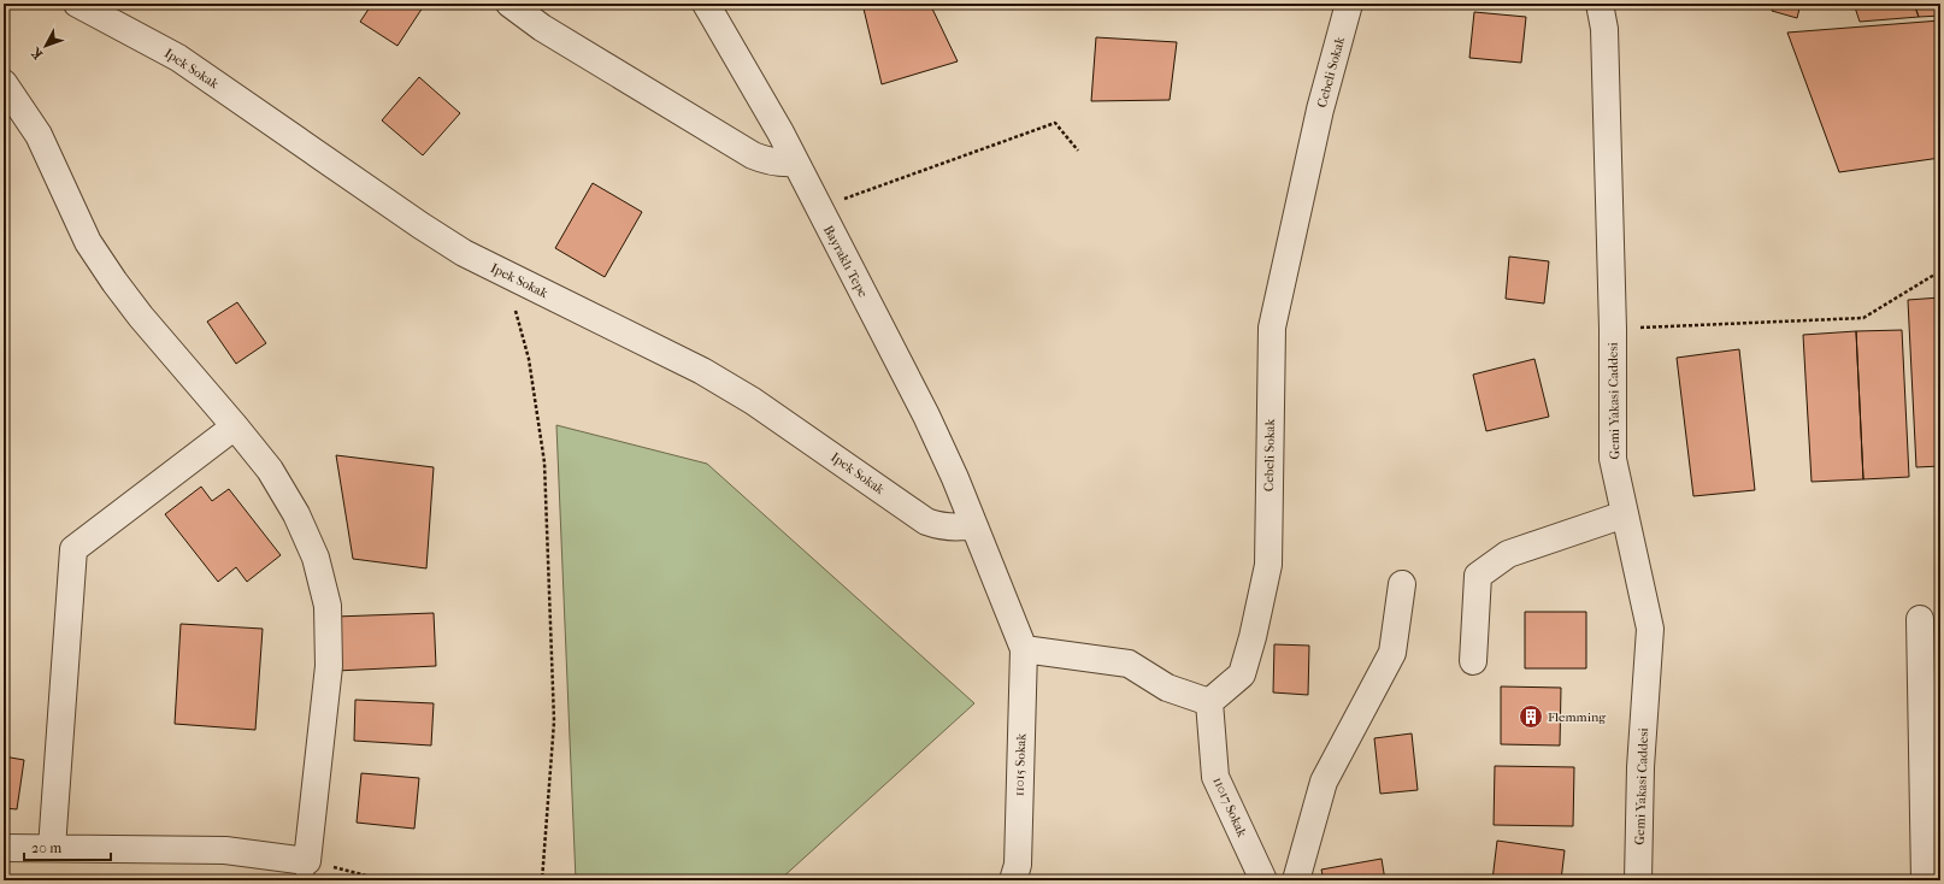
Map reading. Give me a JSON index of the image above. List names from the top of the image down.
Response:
{
  "streets": {
    "street": [
      "Ipek Sokak",
      "Cebeli Sokak",
      "Bayraklı Tepe",
      "Gemi Yakasi Caddesi",
      "11015 Sokak",
      "11017 Sokak"
    ]
  },
  "crossings": [
    ["Ipek Sokak", "Bayraklı Tepe"],
    ["Cebeli Sokak", "11017 Sokak"],
    ["Bayraklı Tepe", "11015 Sokak"]
  ],
  "places": {
    "building": ["Flemming"]
  },
  "scale_bar": "20 m",
  "north": "bottom left"
}
